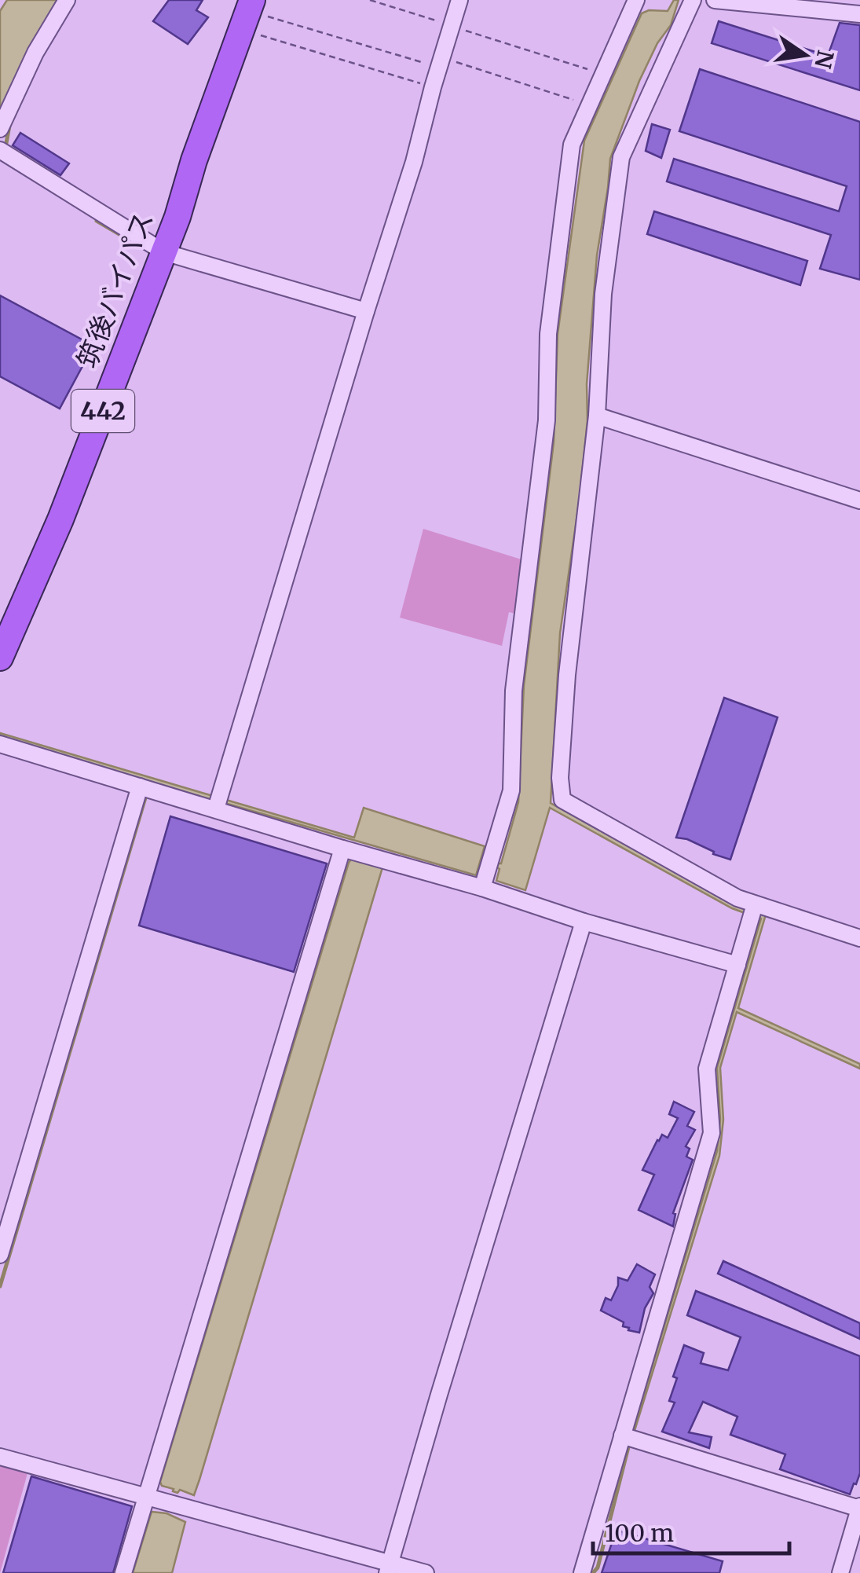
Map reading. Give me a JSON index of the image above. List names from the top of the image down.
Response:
{
  "streets": {
    "highway": ["筑後バイパス", "442"]
  },
  "scale_bar": "100 m",
  "north": "right"
}
